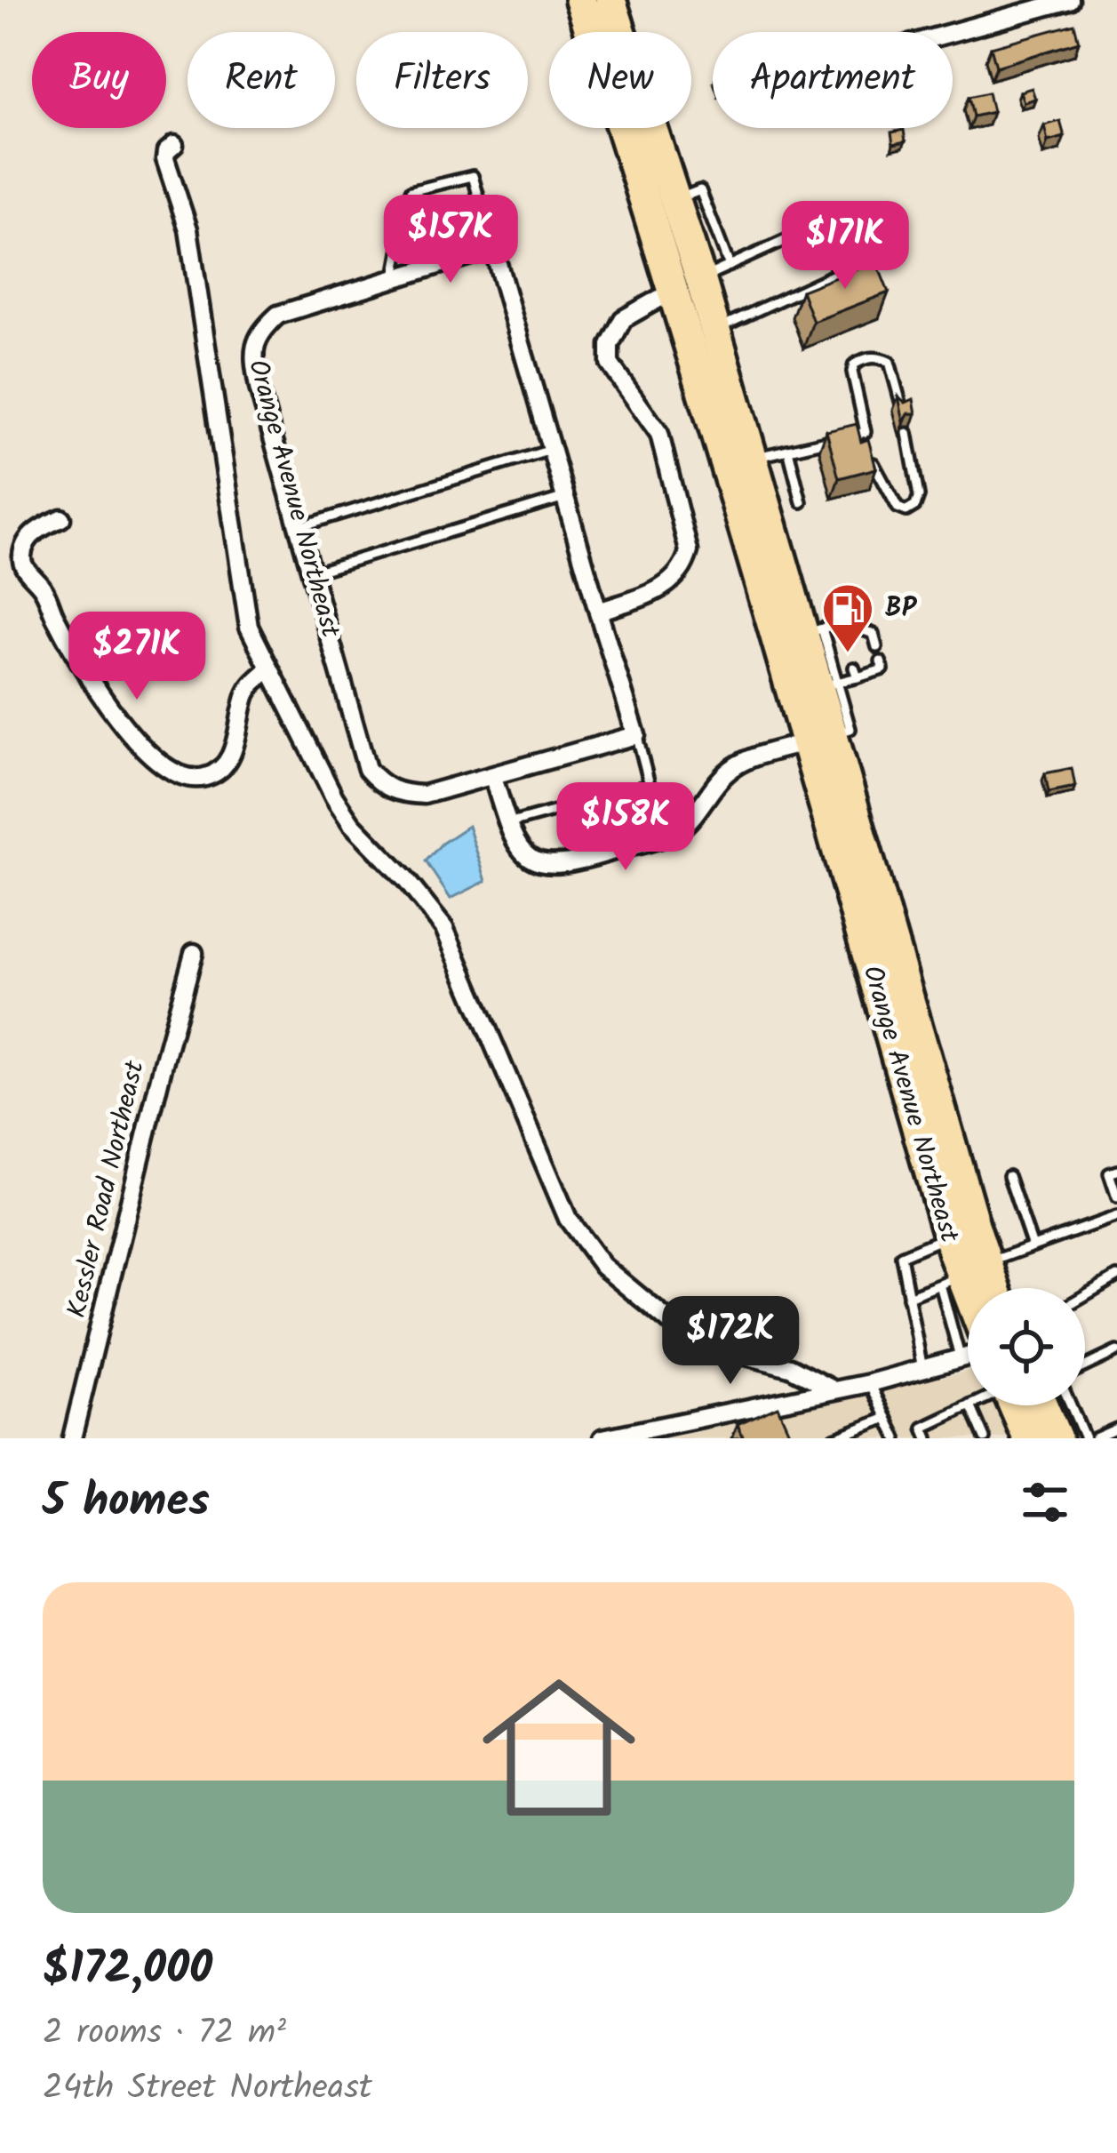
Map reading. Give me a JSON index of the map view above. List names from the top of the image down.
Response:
{
  "streets": {
    "highway": ["Orange Avenue Northeast"],
    "street": ["Kessler Road Northeast"]
  },
  "places": {
    "fuel station": ["BP"]
  },
  "page": {
    "chip": [
      "Buy",
      "Rent",
      "Filters",
      "New",
      "Apartment"
    ],
    "price": [
      "$157K",
      "$171K",
      "$271K",
      "$158K",
      "$172K"
    ],
    "heading": "5 homes",
    "list": [
      {
        "name": "$172,000",
        "note": "2 rooms · 72 m² · 24th Street Northeast"
      }
    ]
  }
}
